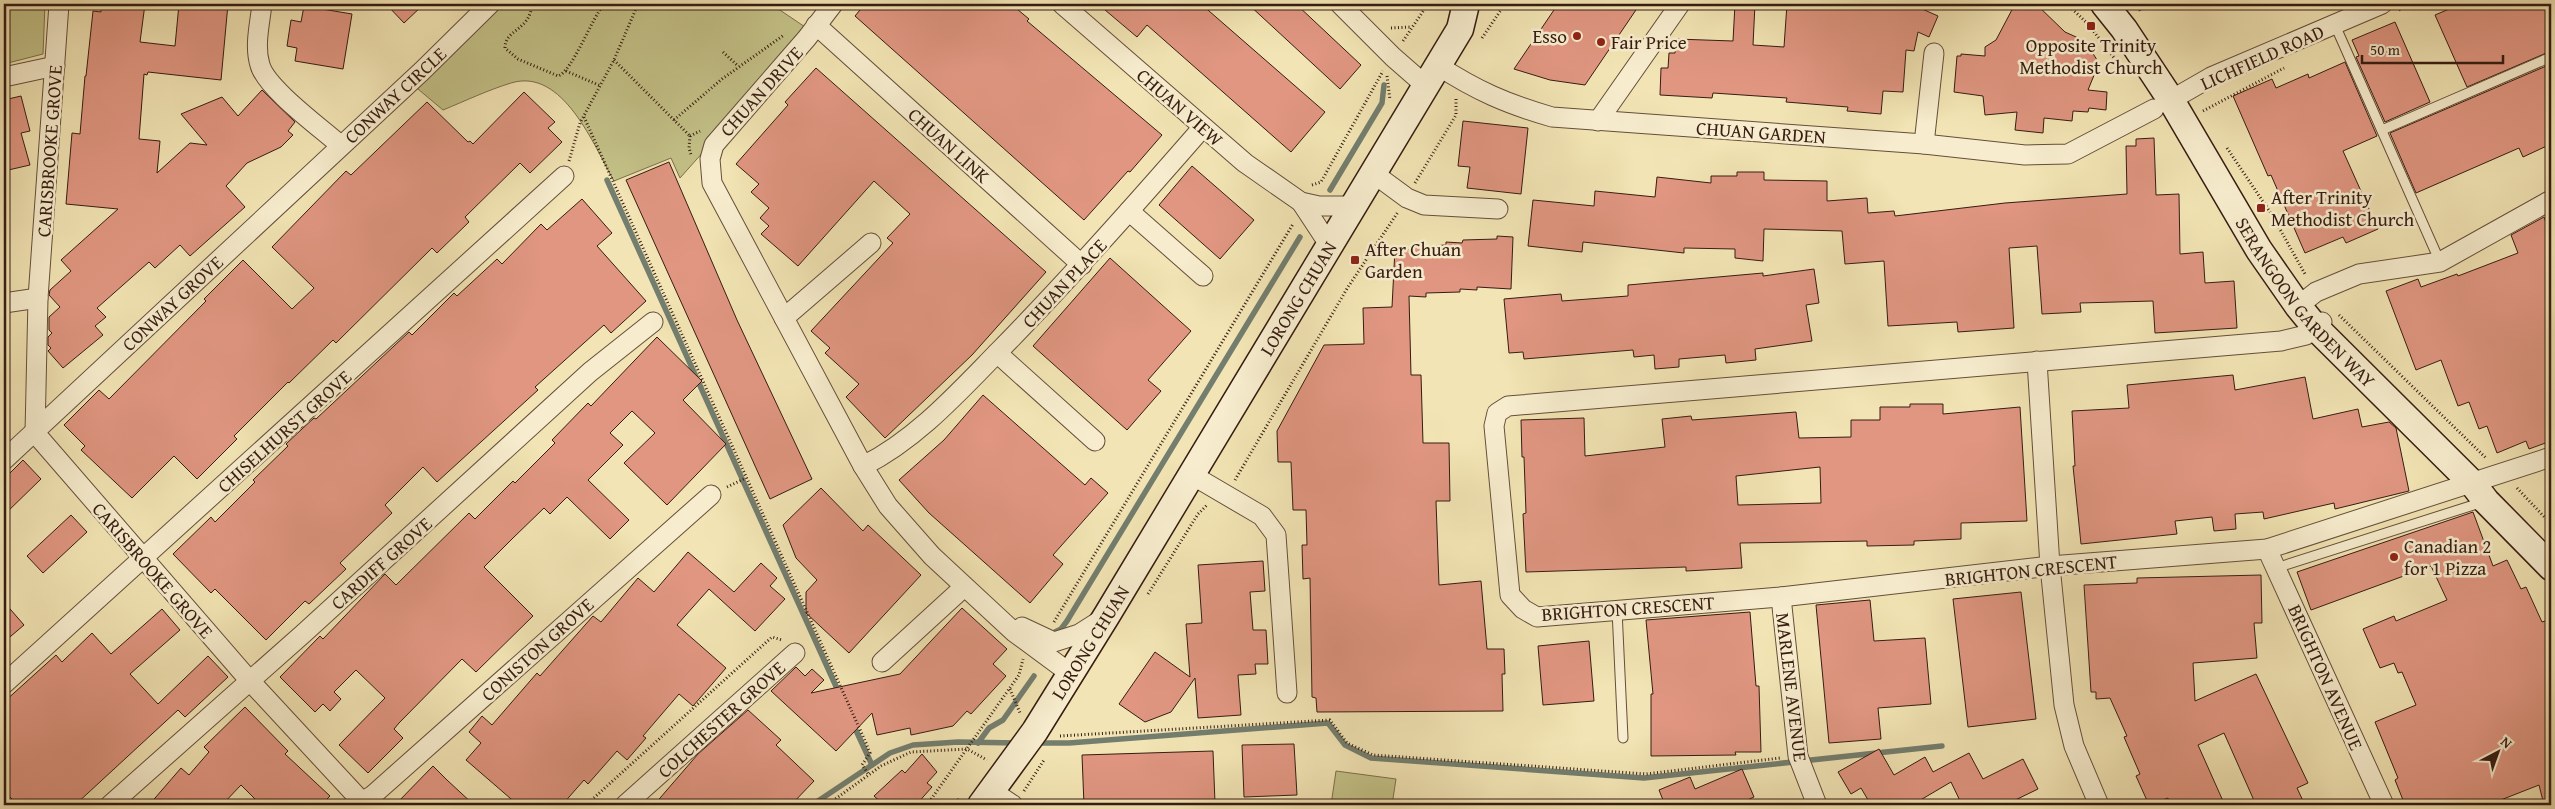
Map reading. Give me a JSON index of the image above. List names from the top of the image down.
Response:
{
  "streets": {
    "street": [
      "LICHFIELD ROAD",
      "CHUAN DRIVE",
      "CONWAY CIRCLE",
      "CHUAN VIEW",
      "CHUAN GARDEN",
      "CHUAN LINK",
      "CARISBROOKE GROVE",
      "CHUAN PLACE",
      "LORONG CHUAN",
      "SERANGOON GARDEN WAY",
      "CONWAY GROVE",
      "CHISELHURST GROVE",
      "CARDIFF GROVE",
      "BRIGHTON CRESCENT",
      "CONISTON GROVE",
      "BRIGHTON AVENUE",
      "MARLENE AVENUE",
      "COLCHESTER GROVE"
    ]
  },
  "crossings": [
    ["LICHFIELD ROAD", "CHUAN GARDEN"],
    ["LICHFIELD ROAD", "SERANGOON GARDEN WAY"],
    ["CHUAN DRIVE", "CHUAN LINK"],
    ["CHUAN DRIVE", "CHUAN PLACE"],
    ["CHUAN DRIVE", "LORONG CHUAN"],
    ["CONWAY CIRCLE", "CONWAY GROVE"],
    ["CHUAN VIEW", "CHUAN PLACE"],
    ["CHUAN VIEW", "LORONG CHUAN"],
    ["CHUAN GARDEN", "LORONG CHUAN"],
    ["CHUAN GARDEN", "SERANGOON GARDEN WAY"],
    ["CHUAN LINK", "CHUAN PLACE"],
    ["CARISBROOKE GROVE", "CONWAY GROVE"],
    ["CARISBROOKE GROVE", "CHISELHURST GROVE"],
    ["CARISBROOKE GROVE", "CARDIFF GROVE"],
    ["CARISBROOKE GROVE", "CONISTON GROVE"],
    ["SERANGOON GARDEN WAY", "BRIGHTON CRESCENT"],
    ["BRIGHTON CRESCENT", "BRIGHTON AVENUE"],
    ["BRIGHTON CRESCENT", "MARLENE AVENUE"]
  ],
  "places": {
    "transit": ["Opposite Trinity Methodist Church", "After Trinity Methodist Church", "After Chuan Garden"],
    "other": ["Esso", "Fair Price", "Canadian 2 for 1 Pizza"]
  },
  "scale_bar": "50 m",
  "north": "top right"
}
